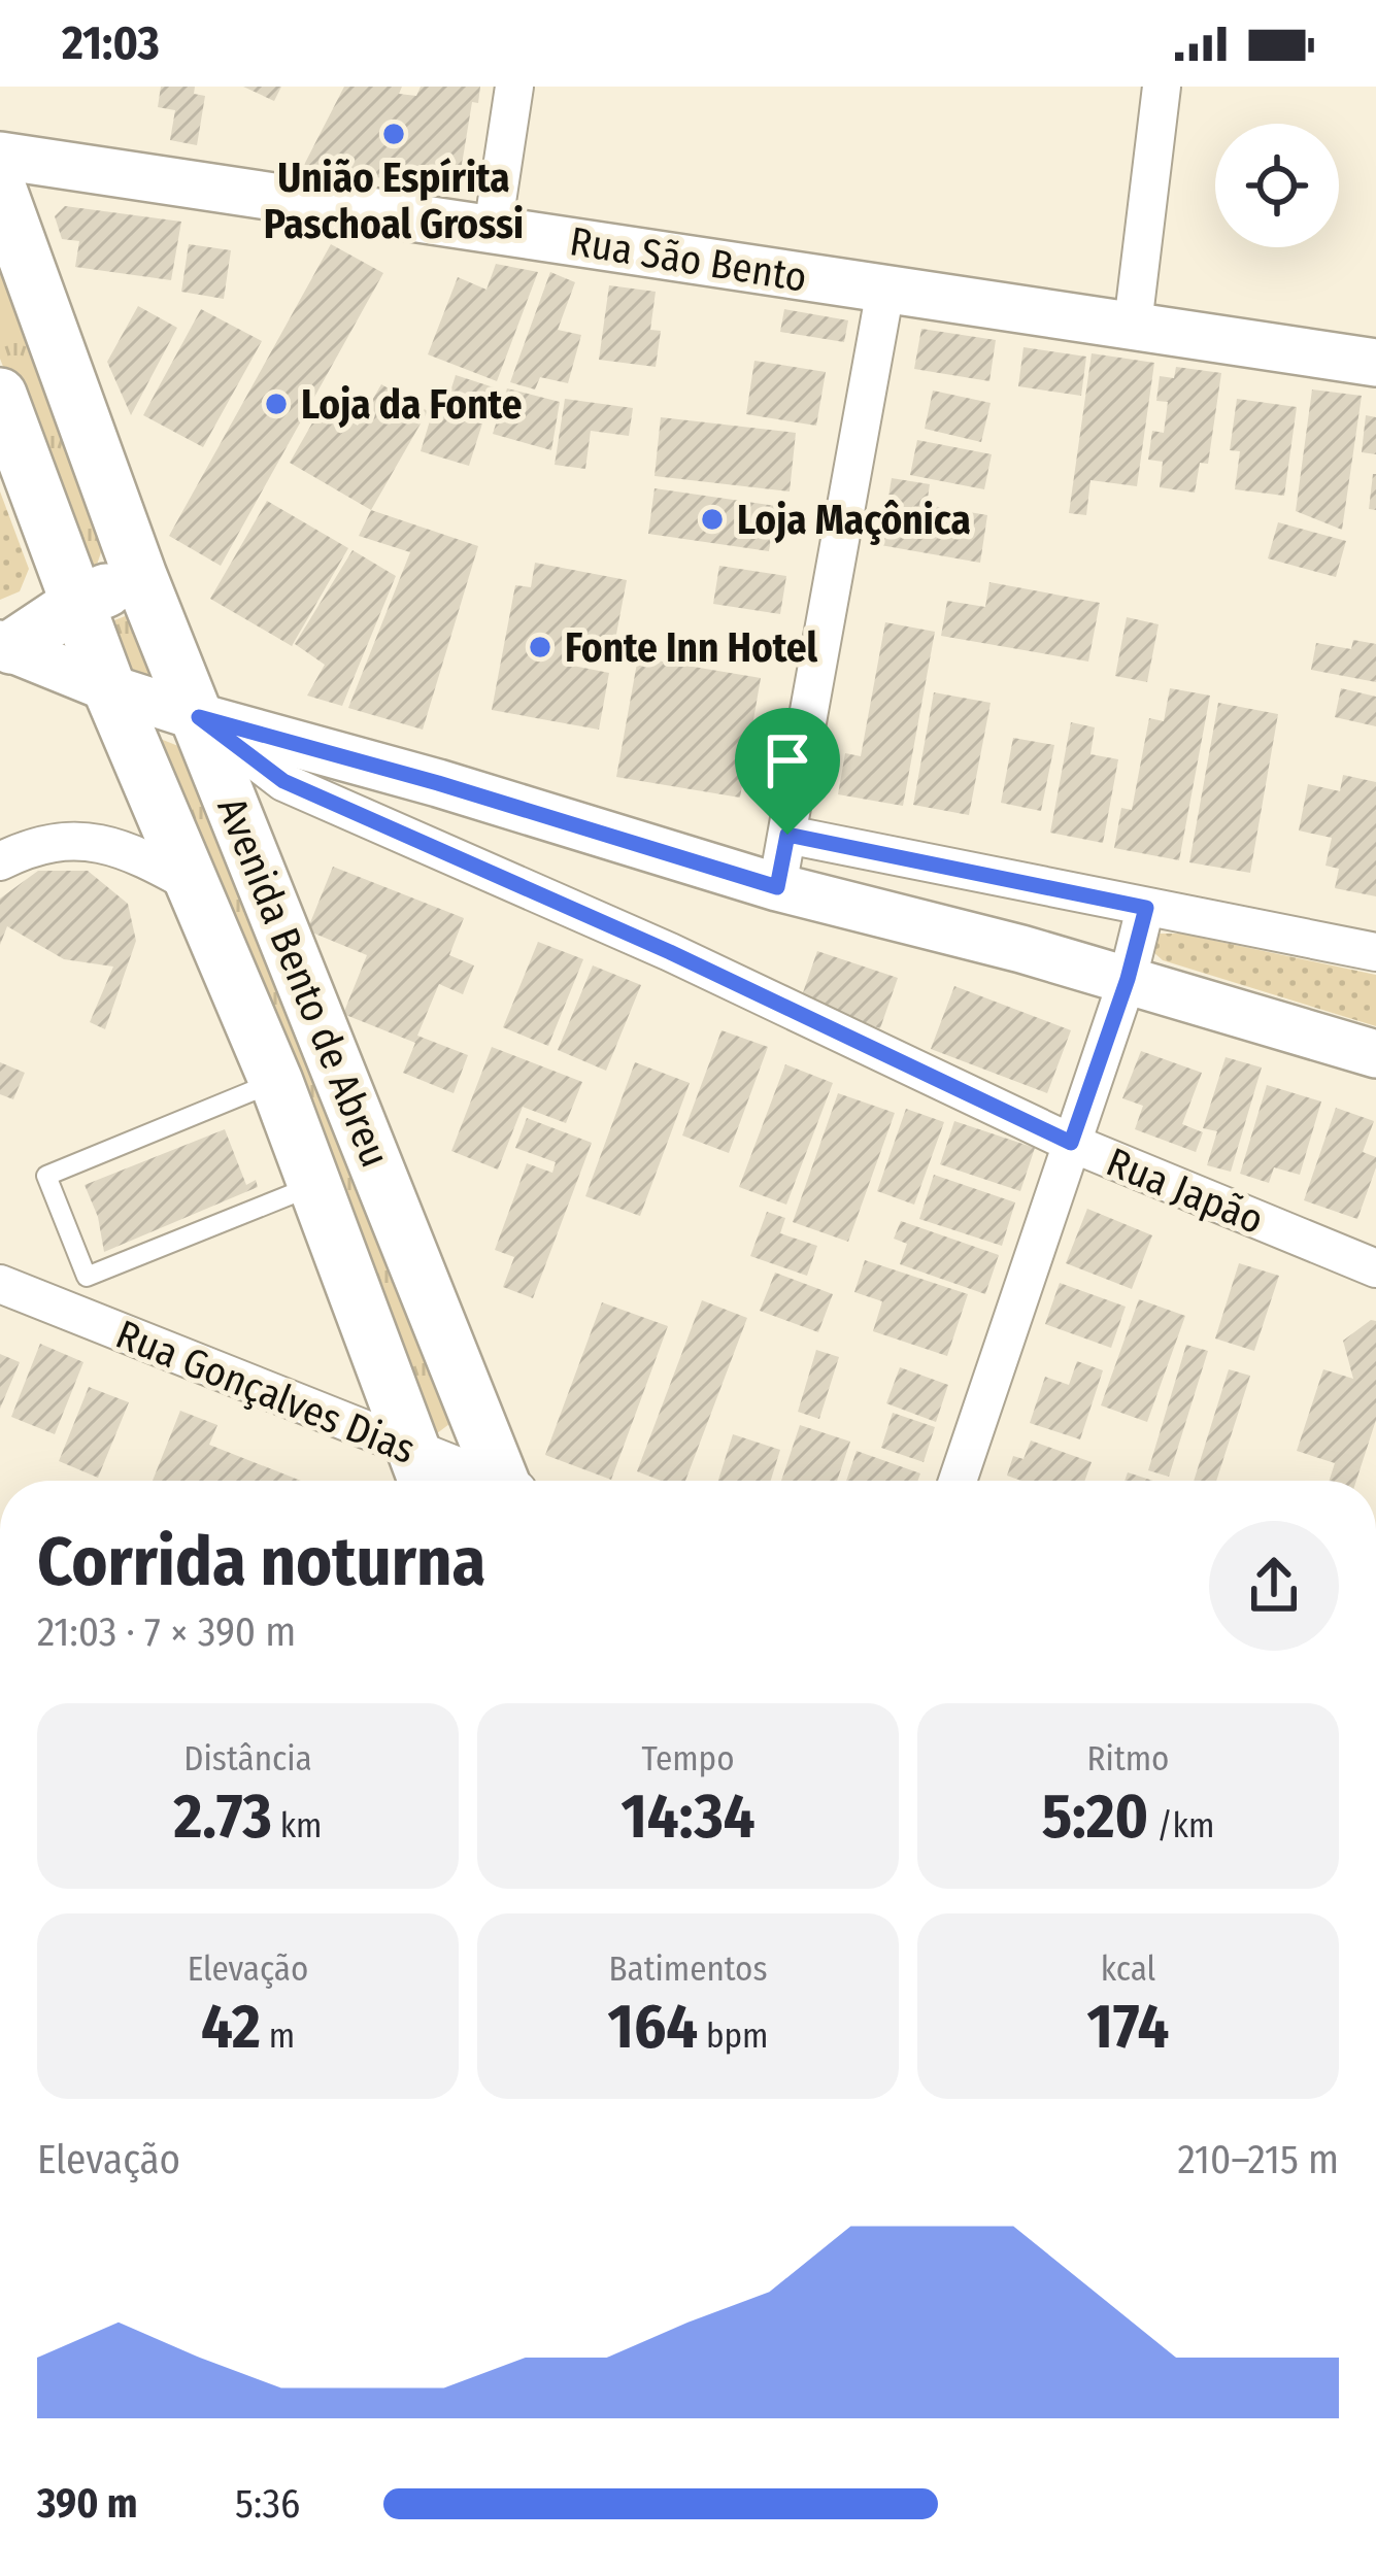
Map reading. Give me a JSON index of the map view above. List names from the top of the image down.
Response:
{
  "streets": {
    "main road": ["Avenida Bento de Abreu"],
    "street": ["Rua São Bento", "Rua Japão", "Rua Gonçalves Dias"]
  },
  "crossings": [
    ["Avenida Bento de Abreu", "Rua Japão"],
    ["Avenida Bento de Abreu", "Rua Gonçalves Dias"]
  ],
  "places": [
    "União Espírita Paschoal Grossi",
    "Loja da Fonte",
    "Loja Maçônica",
    "Fonte Inn Hotel"
  ],
  "page": {
    "status": "21:03",
    "heading": ["Corrida noturna", "21:03 · 7 × 390 m"],
    "stats": [
      ["Distância", "2.73 km"],
      ["Tempo", "14:34"],
      ["Ritmo", "5:20 /km"],
      ["Elevação", "42 m"],
      ["Batimentos", "164 bpm"],
      ["kcal", "174"]
    ],
    "chart": ["Elevação", "210–215 m"],
    "list": [
      {
        "name": "390 m",
        "note": "5:36"
      }
    ]
  }
}
